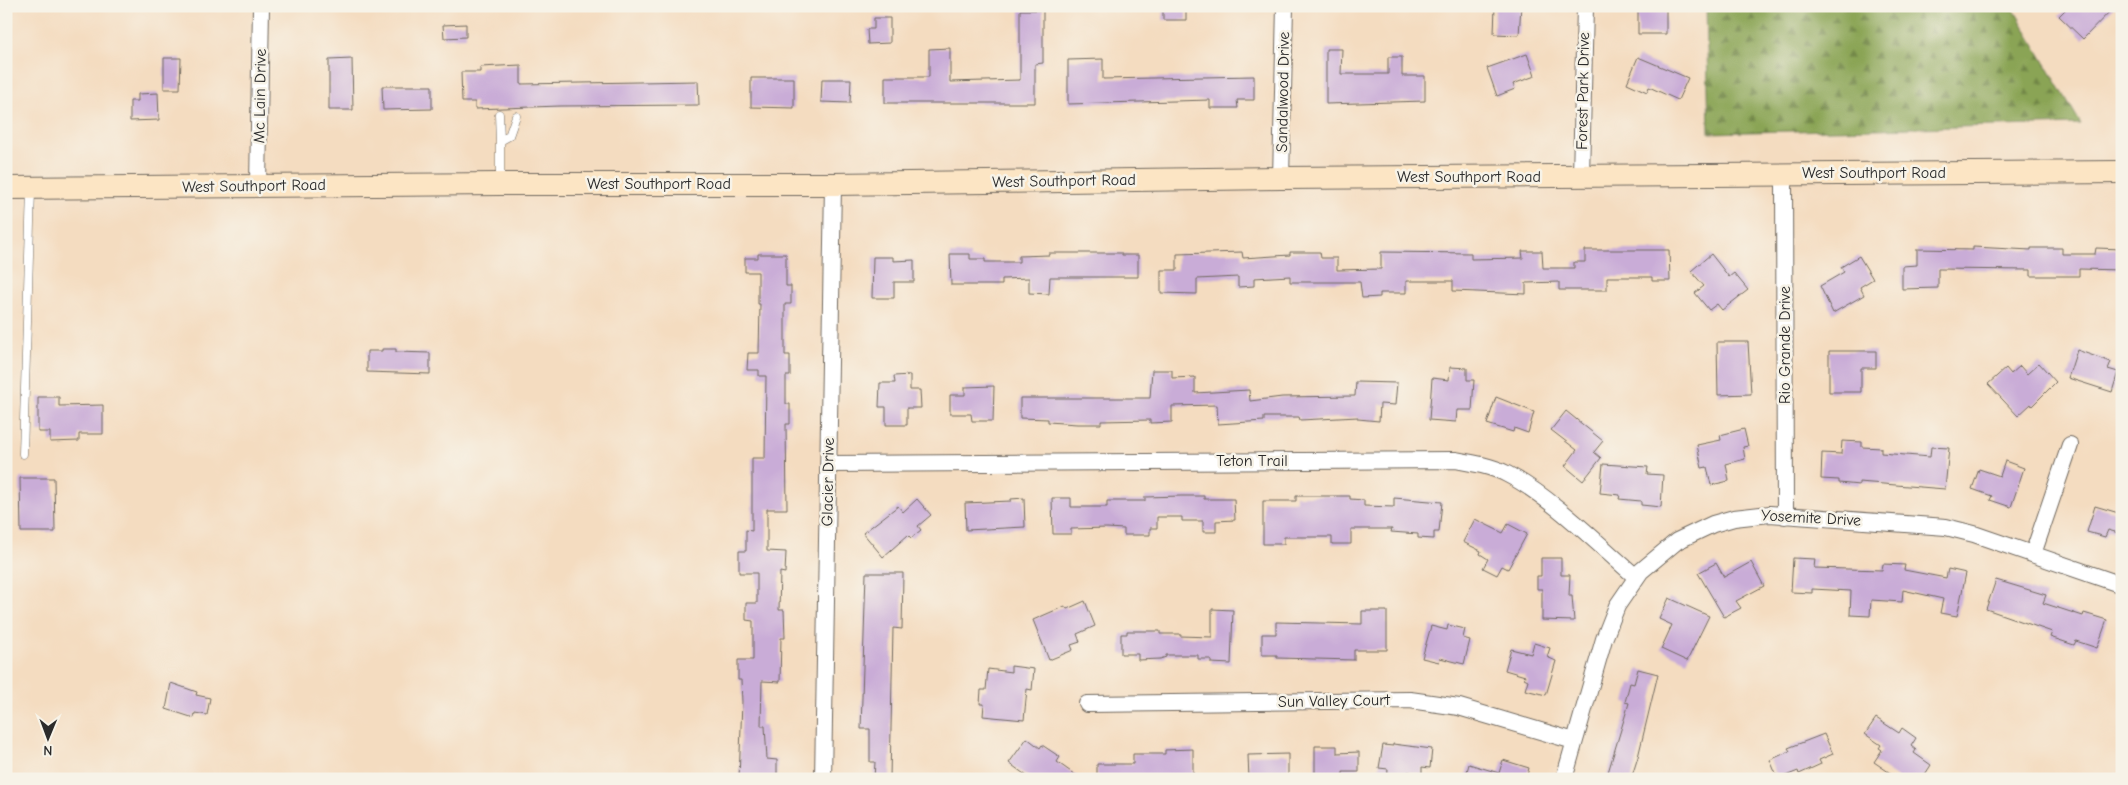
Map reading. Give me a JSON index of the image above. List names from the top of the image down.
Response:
{
  "streets": {
    "main road": ["West Southport Road"],
    "street": [
      "Forest Park Drive",
      "Sandalwood Drive",
      "Mc Lain Drive",
      "Rio Grande Drive",
      "Teton Trail",
      "Glacier Drive",
      "Yosemite Drive",
      "Sun Valley Court"
    ]
  },
  "crossings": [
    ["Forest Park Drive", "West Southport Road"],
    ["Sandalwood Drive", "West Southport Road"],
    ["Mc Lain Drive", "West Southport Road"],
    ["West Southport Road", "Rio Grande Drive"],
    ["West Southport Road", "Glacier Drive"],
    ["Rio Grande Drive", "Yosemite Drive"],
    ["Teton Trail", "Glacier Drive"],
    ["Teton Trail", "Yosemite Drive"],
    ["Yosemite Drive", "Sun Valley Court"]
  ],
  "north": "bottom"
}
